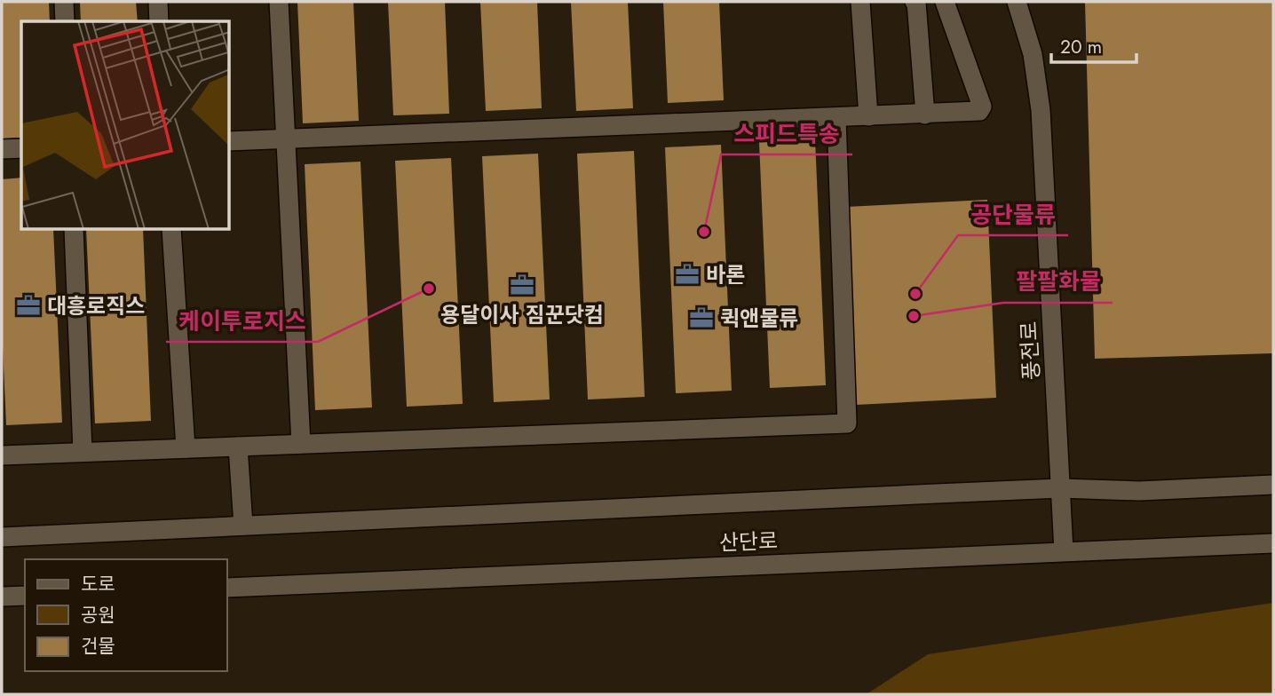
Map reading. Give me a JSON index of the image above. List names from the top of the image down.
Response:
{
  "streets": {
    "street": ["풍전로", "산단로"]
  },
  "crossings": [
    ["풍전로", "산단로"]
  ],
  "places": {
    "other": [
      "스피드특송",
      "케이투로지스",
      "공단물류",
      "팔팔화물"
    ],
    "office": [
      "바론",
      "용달이사 짐꾼닷컴",
      "대흥로직스",
      "퀵앤물류"
    ]
  },
  "legend": ["도로", "공원", "건물"],
  "scale_bar": "20 m"
}
